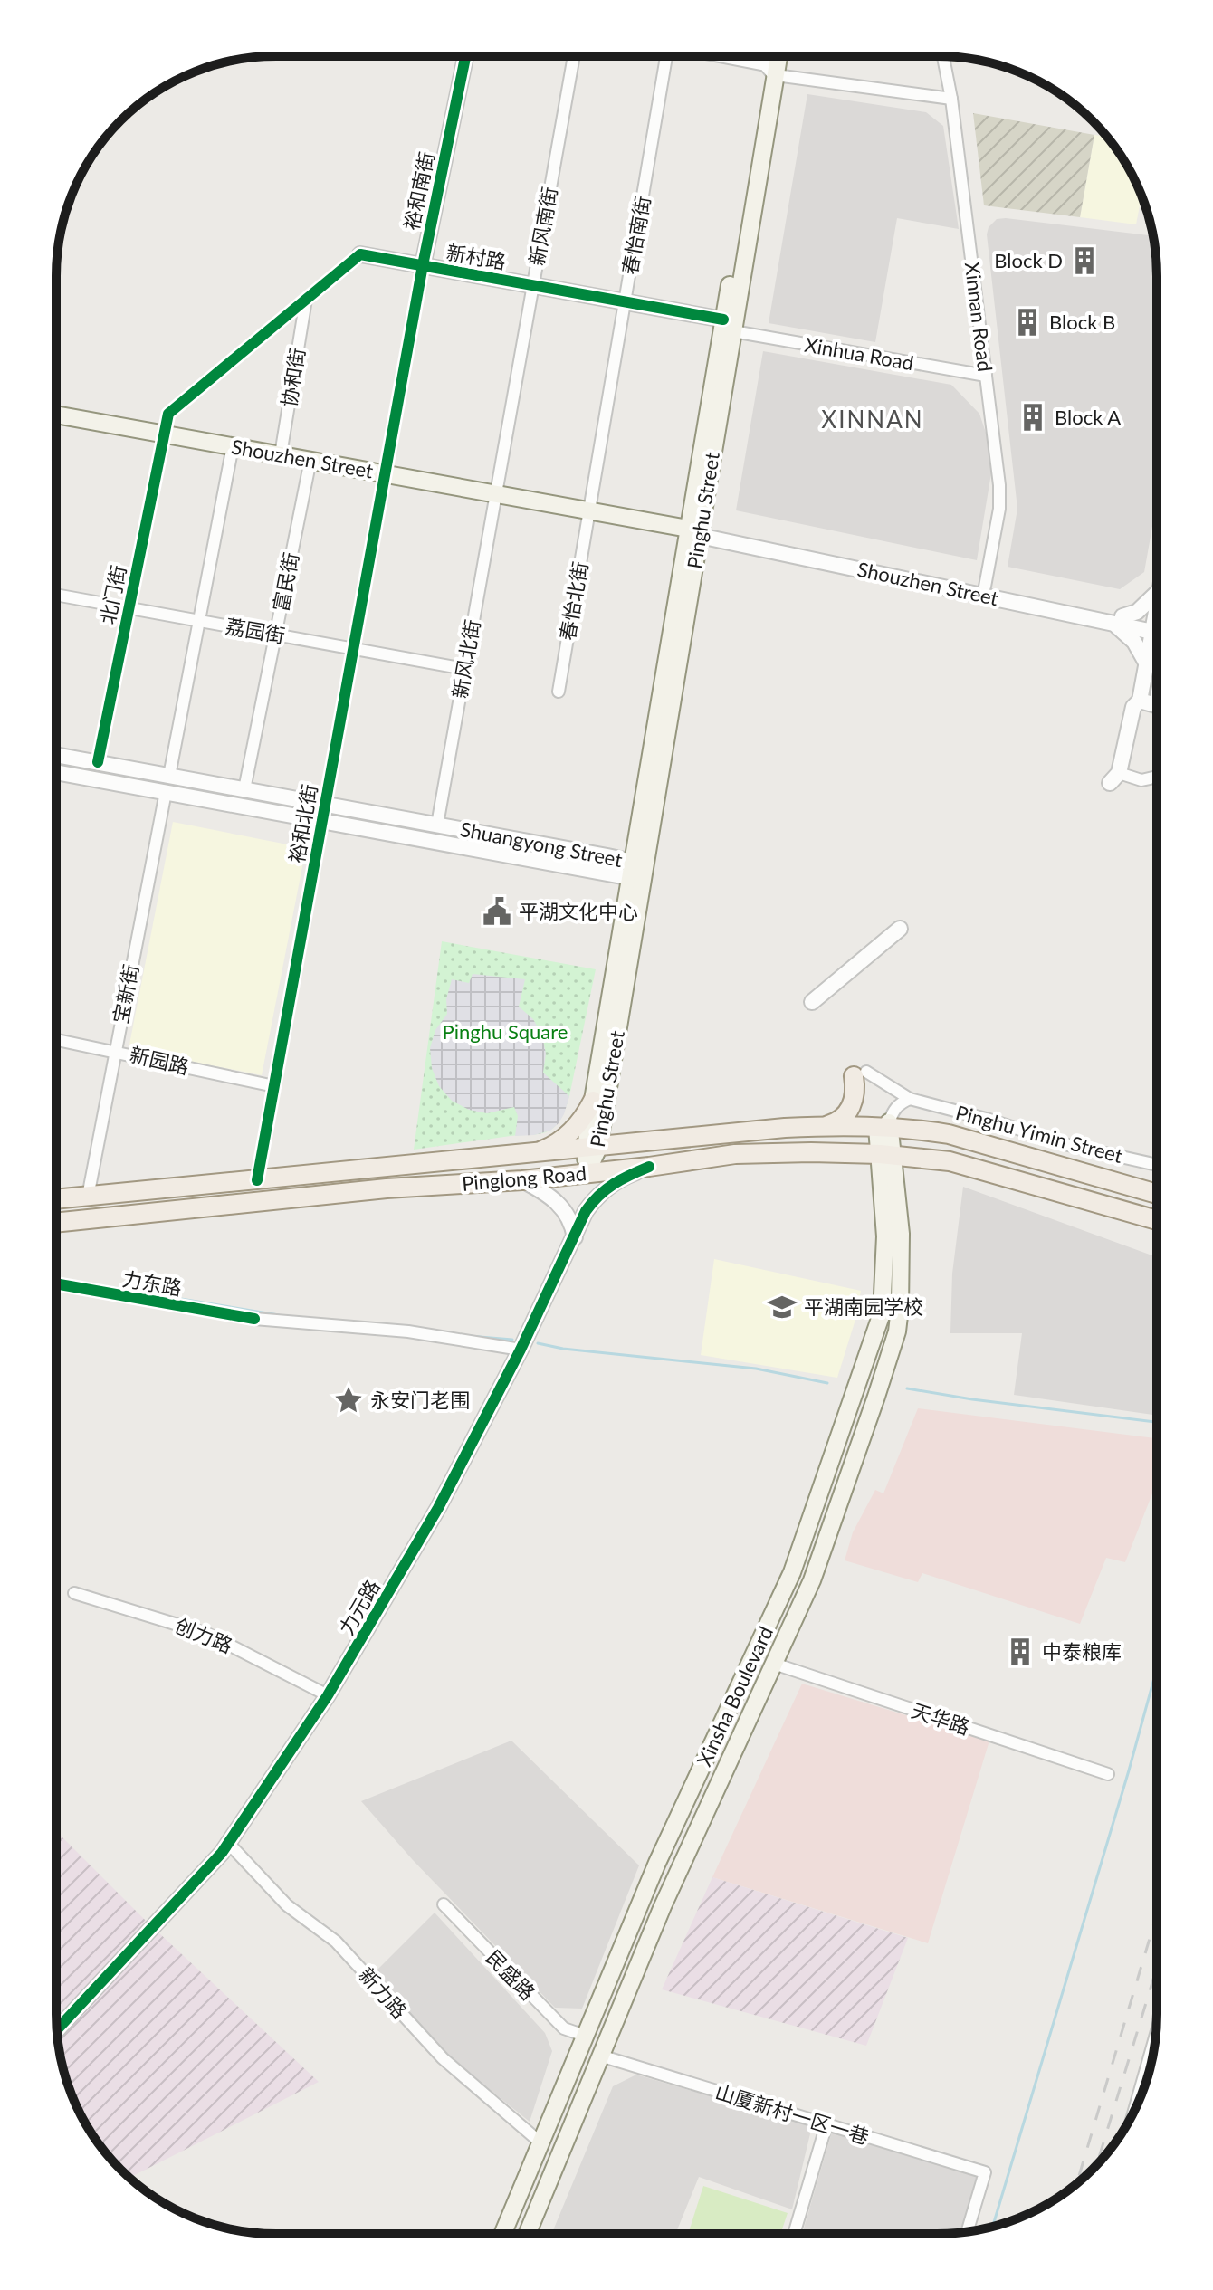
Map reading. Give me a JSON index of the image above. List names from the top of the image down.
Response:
{
  "streets": {
    "main road": [
      "Shouzhen Street",
      "Pinghu Street",
      "Pinglong Road",
      "Xinsha Boulevard"
    ],
    "street": [
      "裕和南街",
      "新风南街",
      "春怡南街",
      "新村路",
      "Xinnan Road",
      "Xinhua Road",
      "协和街",
      "富民街",
      "北门街",
      "春怡北街",
      "荔园街",
      "新风北街",
      "裕和北街",
      "Shuangyong Street",
      "宝新街",
      "新园路",
      "Pinghu Yimin Street",
      "力元路",
      "创力路",
      "天华路",
      "民盛路",
      "新力路",
      "山厦新村一区一巷"
    ],
    "cycle path": ["力东路"]
  },
  "crossings": [
    ["裕和南街", "新村路"],
    ["裕和南街", "Shouzhen Street"],
    ["裕和南街", "裕和北街"],
    ["新风南街", "新村路"],
    ["新风南街", "Shouzhen Street"],
    ["新风南街", "新风北街"],
    ["春怡南街", "新村路"],
    ["春怡南街", "Shouzhen Street"],
    ["春怡南街", "春怡北街"],
    ["新村路", "Xinhua Road"],
    ["新村路", "协和街"],
    ["新村路", "Shouzhen Street"],
    ["新村路", "Pinghu Street"],
    ["新村路", "北门街"],
    ["Xinnan Road", "Xinhua Road"],
    ["Xinnan Road", "Shouzhen Street"],
    ["Xinhua Road", "Pinghu Street"],
    ["协和街", "Shouzhen Street"],
    ["Shouzhen Street", "Pinghu Street"],
    ["Shouzhen Street", "富民街"],
    ["Shouzhen Street", "北门街"],
    ["Shouzhen Street", "春怡北街"],
    ["Shouzhen Street", "新风北街"],
    ["Shouzhen Street", "裕和北街"],
    ["Pinghu Street", "Shuangyong Street"],
    ["Pinghu Street", "Pinglong Road"],
    ["富民街", "荔园街"],
    ["富民街", "Shuangyong Street"],
    ["北门街", "荔园街"],
    ["北门街", "Shuangyong Street"],
    ["荔园街", "新风北街"],
    ["荔园街", "裕和北街"],
    ["新风北街", "Shuangyong Street"],
    ["裕和北街", "Shuangyong Street"],
    ["裕和北街", "新园路"],
    ["Shuangyong Street", "宝新街"],
    ["宝新街", "新园路"],
    ["Pinglong Road", "力元路"],
    ["Pinglong Road", "Xinsha Boulevard"],
    ["力元路", "创力路"],
    ["力元路", "新力路"],
    ["Xinsha Boulevard", "天华路"],
    ["Xinsha Boulevard", "民盛路"],
    ["Xinsha Boulevard", "新力路"],
    ["Xinsha Boulevard", "山厦新村一区一巷"]
  ],
  "districts": ["XINNAN"],
  "parks": ["Pinghu Square"],
  "places": {
    "building": [
      "Block D",
      "Block B",
      "Block A",
      "中泰粮库"
    ],
    "public building": ["平湖文化中心"],
    "school or university": ["平湖南园学校"],
    "place": ["永安门老围"]
  }
}
